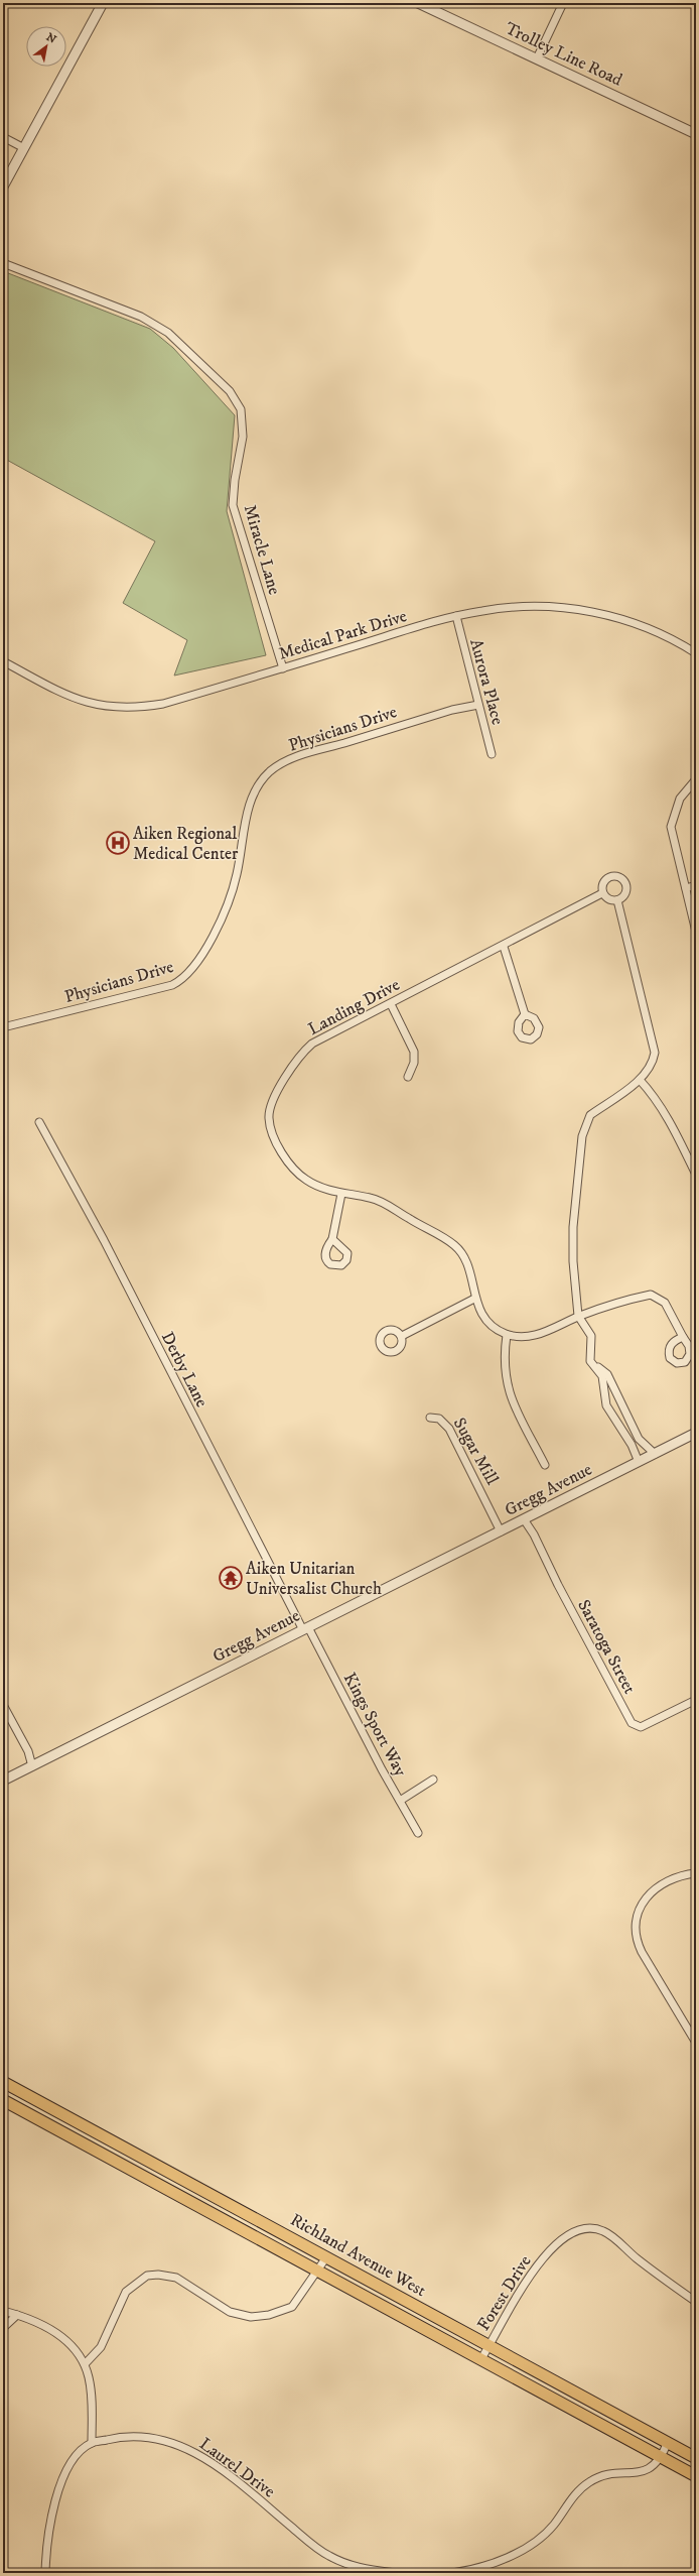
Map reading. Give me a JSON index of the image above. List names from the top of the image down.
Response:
{
  "streets": {
    "main road": ["Richland Avenue West"],
    "street": [
      "Trolley Line Road",
      "Miracle Lane",
      "Medical Park Drive",
      "Aurora Place",
      "Physicians Drive",
      "Landing Drive",
      "Derby Lane",
      "Sugar Mill",
      "Gregg Avenue",
      "Saratoga Street",
      "Kings Sport Way",
      "Forest Drive",
      "Laurel Drive"
    ]
  },
  "crossings": [
    ["Miracle Lane", "Medical Park Drive"],
    ["Medical Park Drive", "Aurora Place"],
    ["Aurora Place", "Physicians Drive"],
    ["Derby Lane", "Gregg Avenue"],
    ["Derby Lane", "Kings Sport Way"],
    ["Sugar Mill", "Gregg Avenue"],
    ["Gregg Avenue", "Saratoga Street"],
    ["Gregg Avenue", "Kings Sport Way"],
    ["Richland Avenue West", "Forest Drive"]
  ],
  "places": {
    "hospital": ["Aiken Regional Medical Center"],
    "temple": ["Aiken Unitarian Universalist Church"]
  },
  "north": "top right"
}
